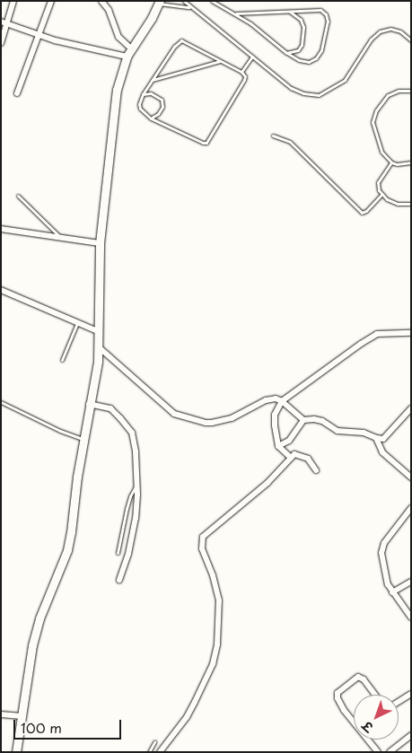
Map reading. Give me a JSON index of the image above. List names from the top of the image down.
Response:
{
  "scale_bar": "100 m",
  "north": "bottom left"
}
